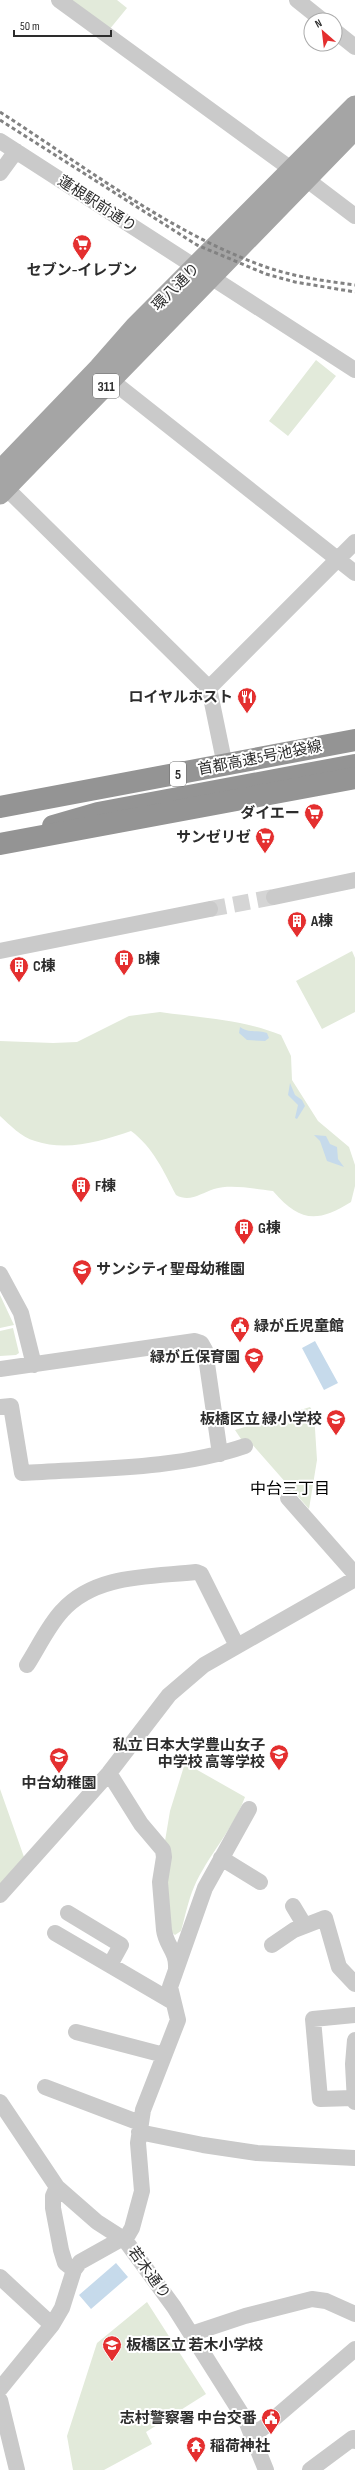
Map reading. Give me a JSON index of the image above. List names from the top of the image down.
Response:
{
  "streets": {
    "highway": ["首都高速5号池袋線", "5"],
    "main road": ["環八通り", "311"],
    "street": ["蓮根駅前通り", "若木通り"]
  },
  "crossings": [
    ["蓮根駅前通り", "環八通り"]
  ],
  "districts": ["中台三丁目"],
  "places": {
    "supermarket": ["セブン-イレブン", "ダイエー", "サンゼリゼ"],
    "restaurant": ["ロイヤルホスト"],
    "building": [
      "A棟",
      "B棟",
      "C棟",
      "F棟",
      "G棟"
    ],
    "school or university": [
      "サンシティ聖母幼稚園",
      "緑が丘保育園",
      "板橋区立 緑小学校",
      "私立 日本大学豊山女子 中学校 高等学校",
      "中台幼稚園",
      "板橋区立 若木小学校"
    ],
    "public building": ["緑が丘児童館", "志村警察署 中台交番"],
    "temple": ["稲荷神社"]
  },
  "scale_bar": "50 m",
  "north": "top left"
}
